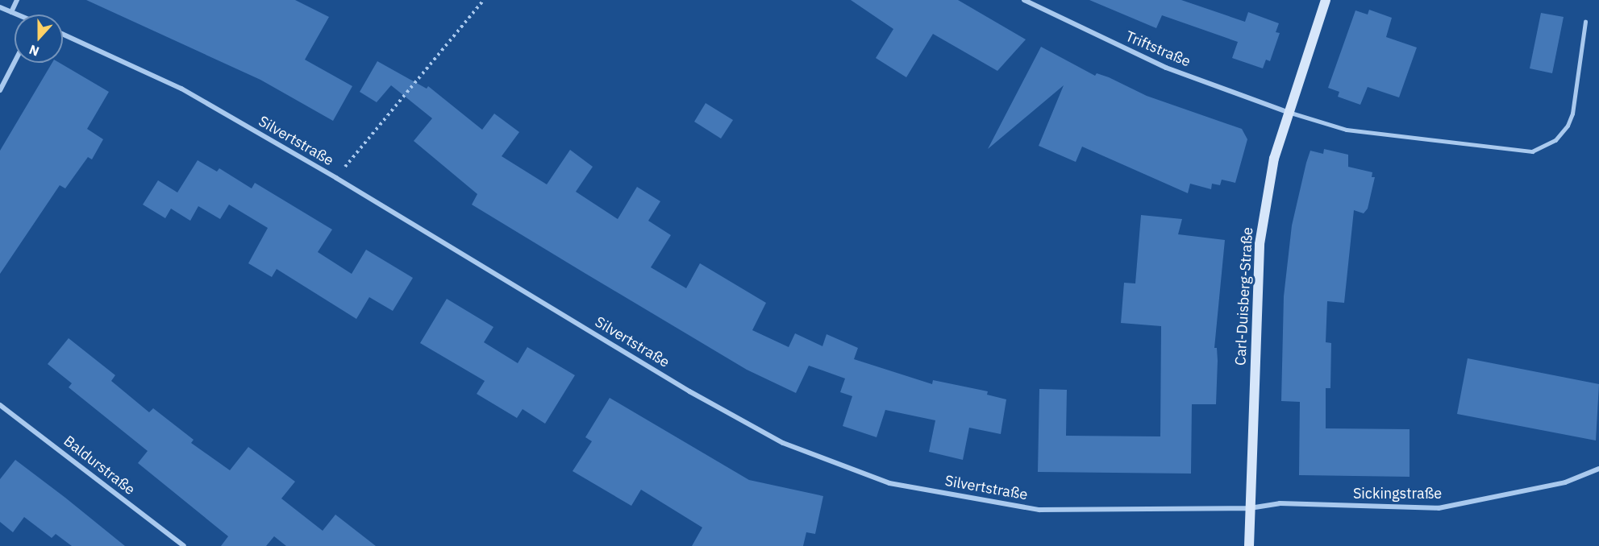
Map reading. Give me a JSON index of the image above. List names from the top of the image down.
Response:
{
  "streets": {
    "main road": ["Carl-Duisberg-Straße"],
    "street": [
      "Triftstraße",
      "Silvertstraße",
      "Baldurstraße",
      "Sickingstraße"
    ]
  },
  "crossings": [
    ["Triftstraße", "Carl-Duisberg-Straße"],
    ["Silvertstraße", "Carl-Duisberg-Straße"],
    ["Silvertstraße", "Sickingstraße"],
    ["Carl-Duisberg-Straße", "Sickingstraße"]
  ],
  "north": "bottom"
}
